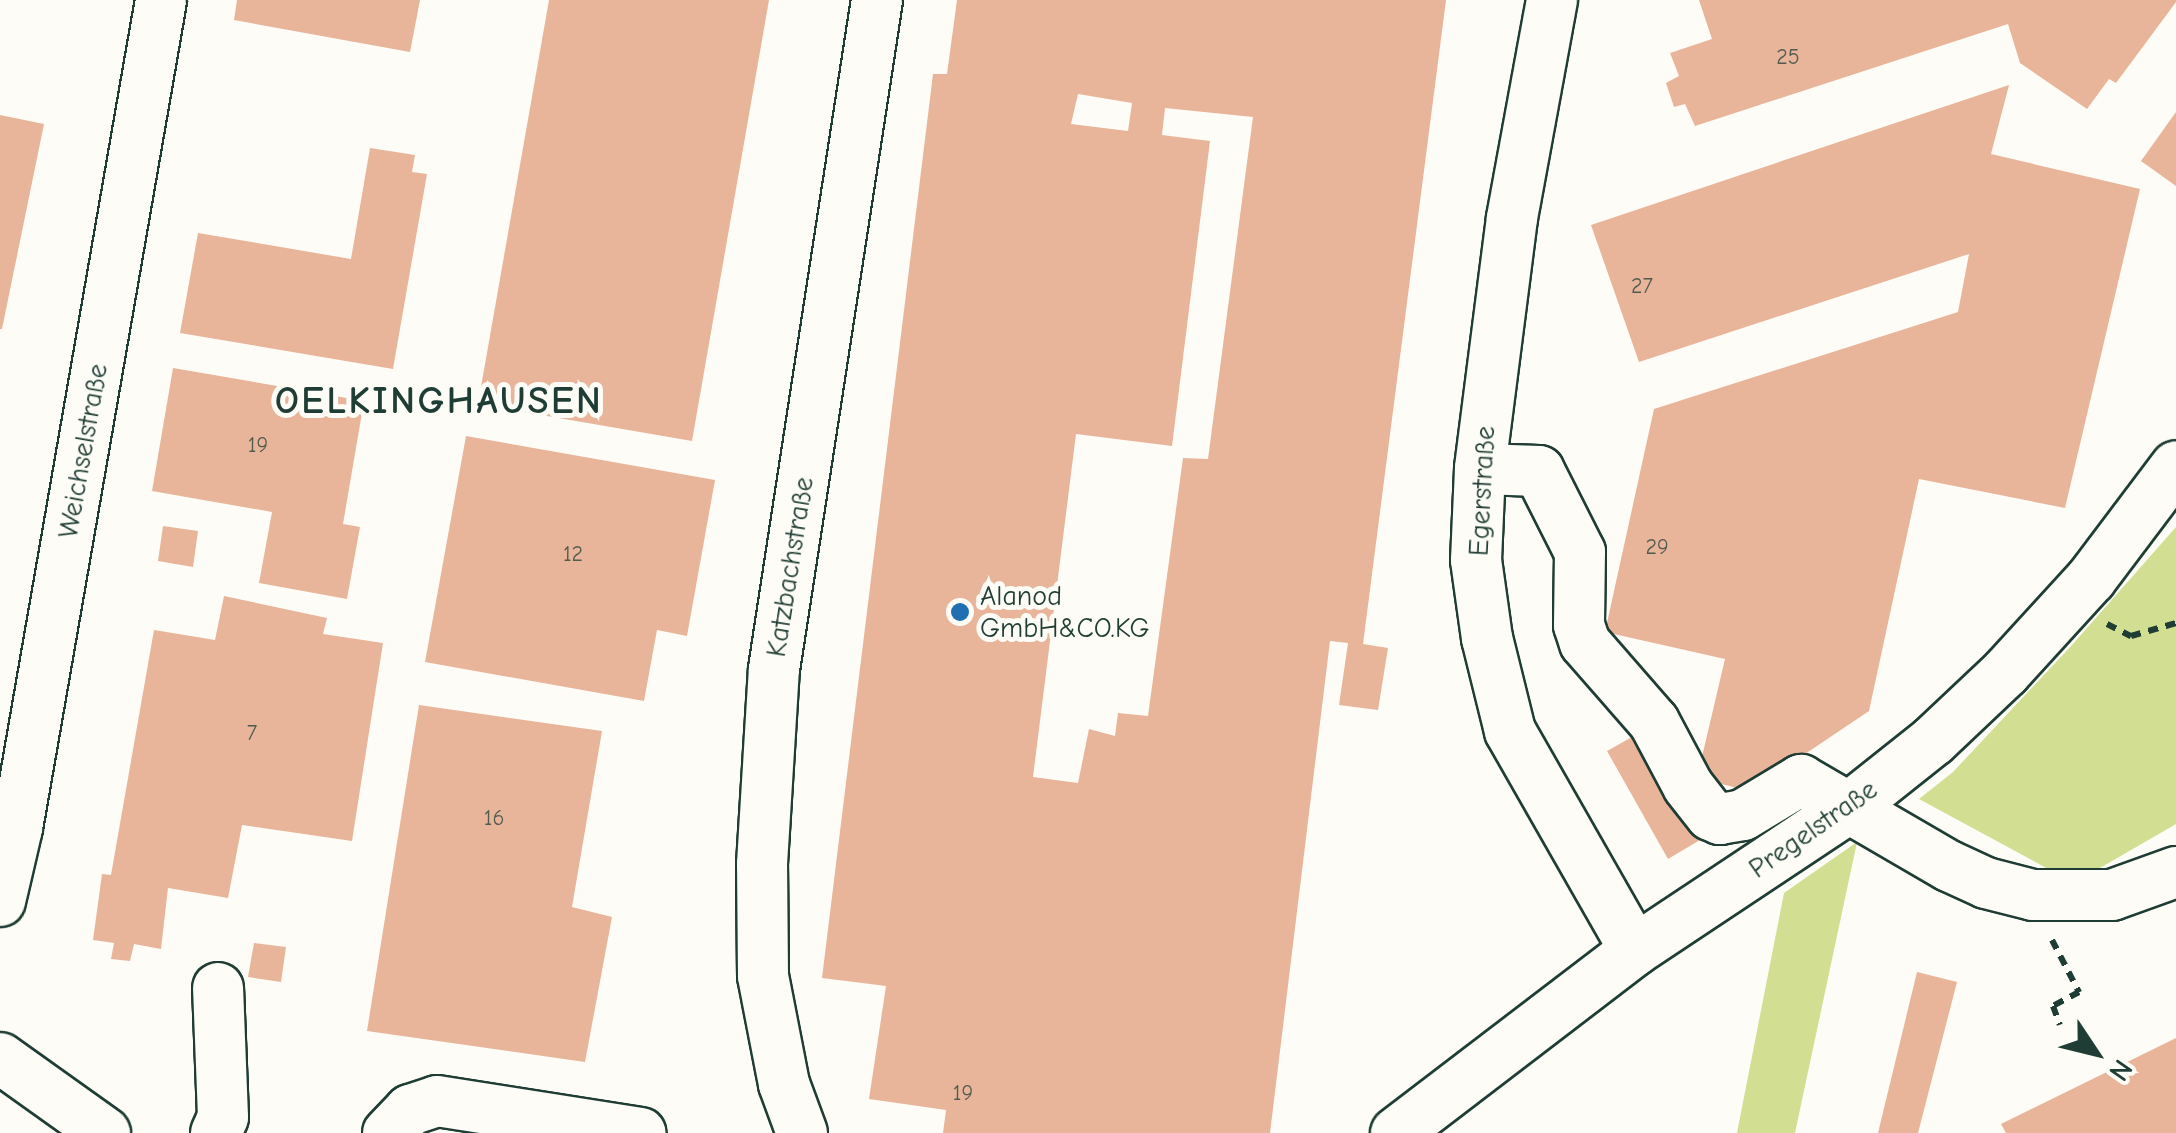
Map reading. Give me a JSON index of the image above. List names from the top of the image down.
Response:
{
  "streets": {
    "street": [
      "Weichselstraße",
      "Egerstraße",
      "Katzbachstraße",
      "Pregelstraße"
    ]
  },
  "crossings": [
    ["Egerstraße", "Pregelstraße"]
  ],
  "districts": ["OELKINGHAUSEN"],
  "places": ["Alanod GmbH&CO.KG"],
  "house_numbers": [
    "25",
    "27",
    "19",
    "29",
    "12",
    "7",
    "16",
    "19"
  ],
  "north": "bottom right"
}
